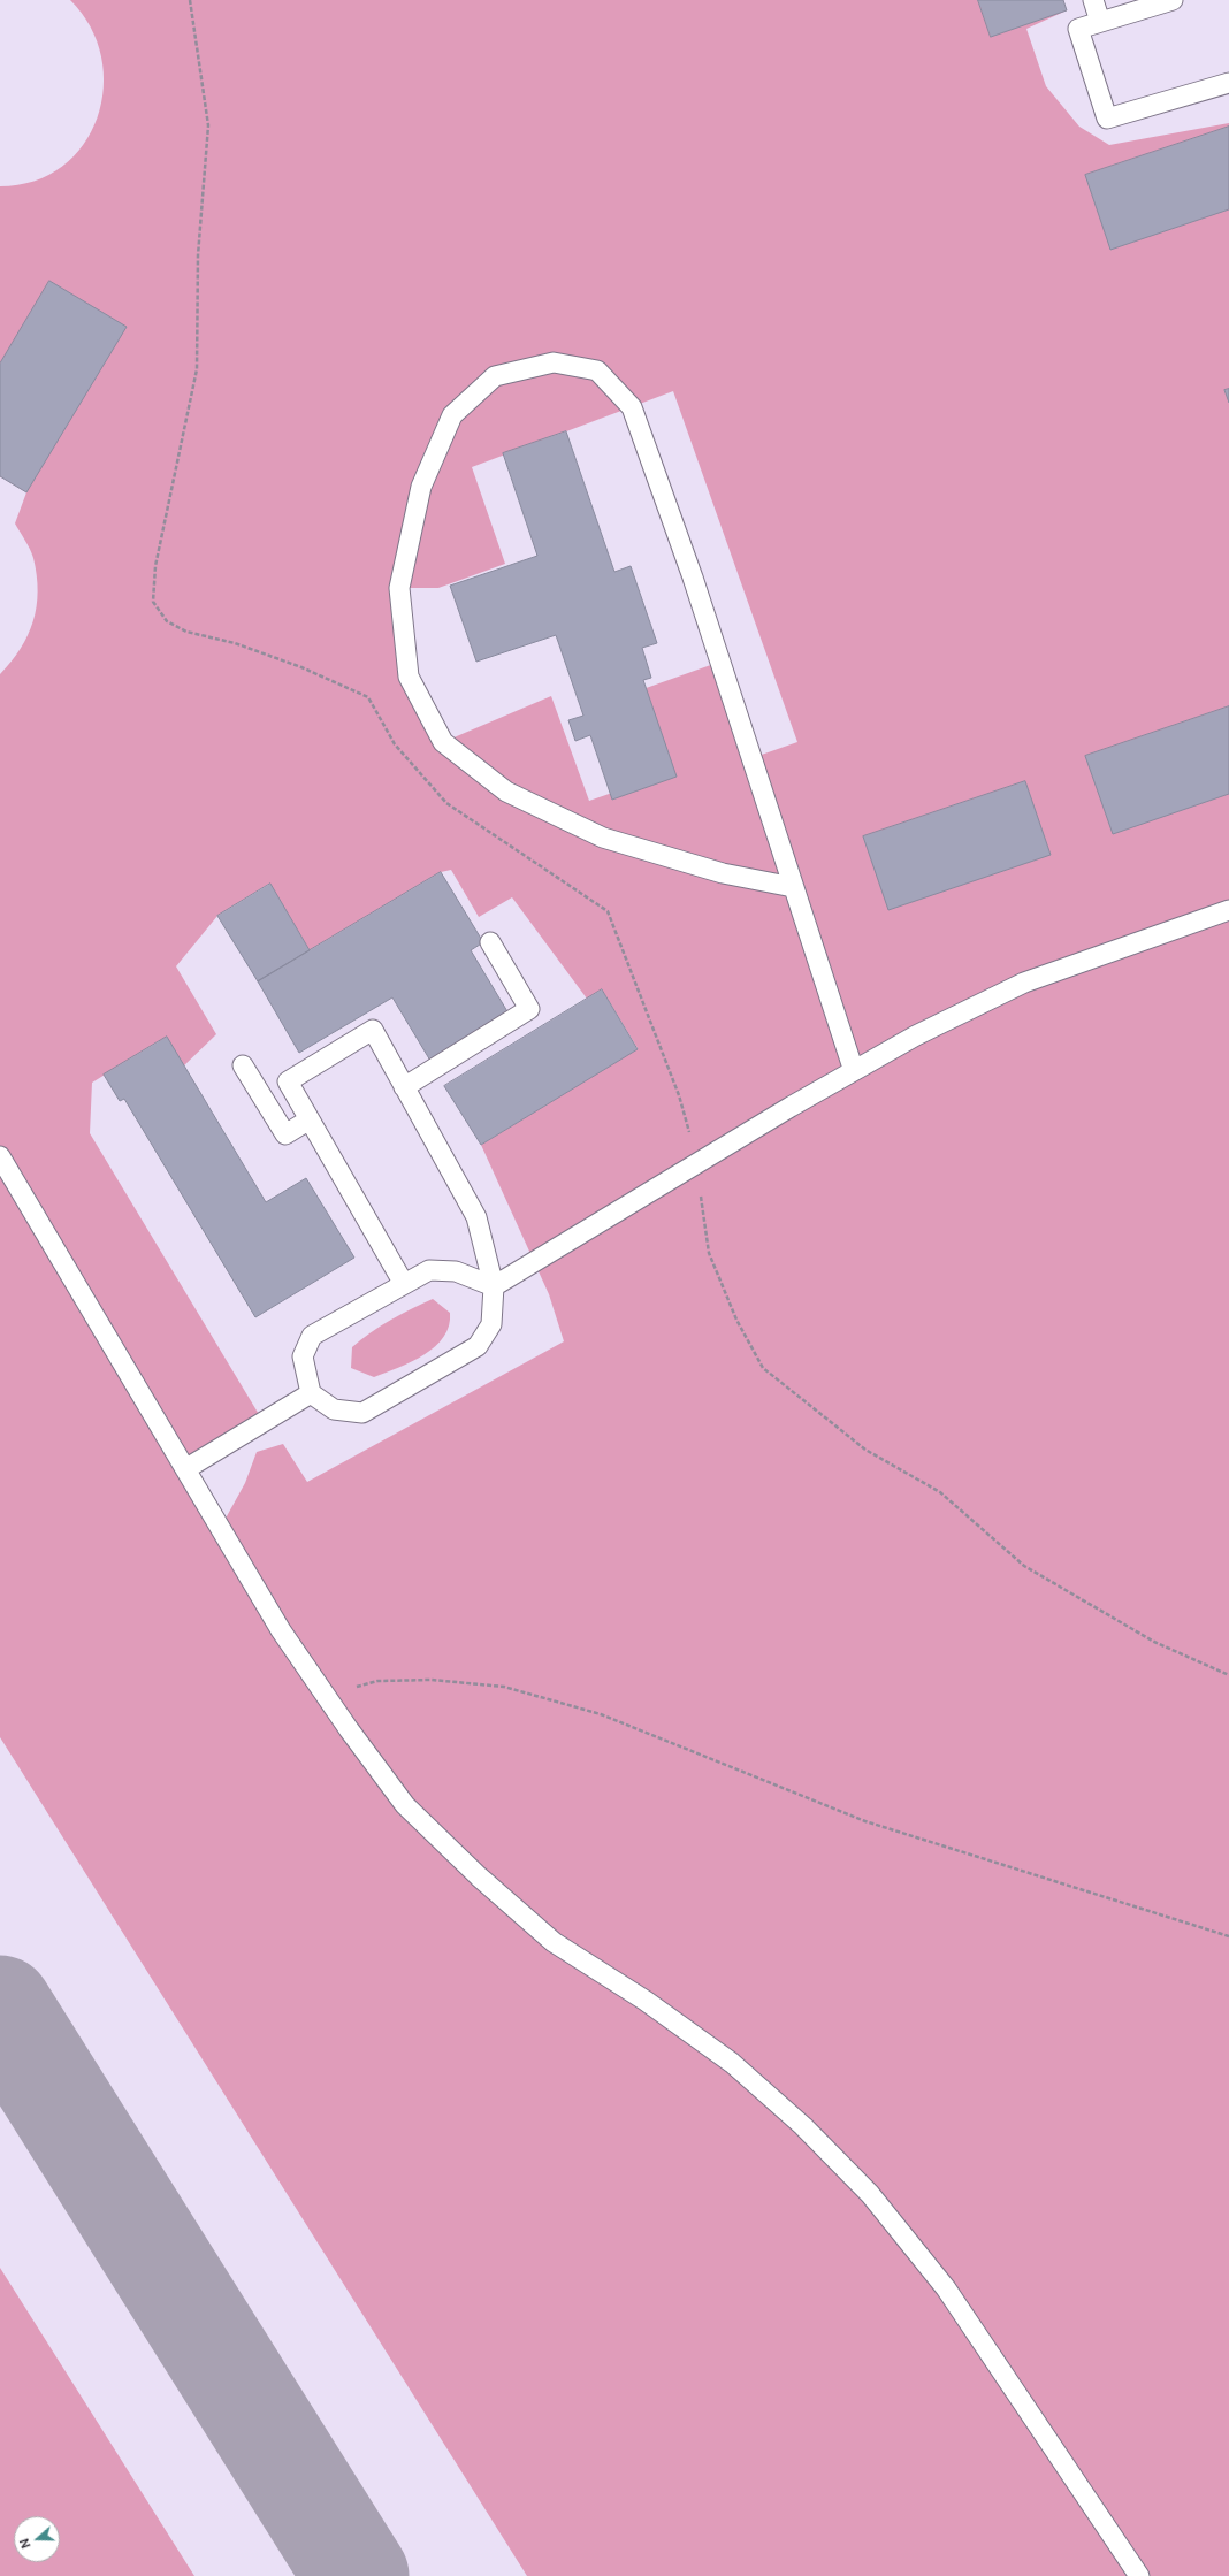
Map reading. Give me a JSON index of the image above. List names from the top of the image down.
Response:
{
  "north": "left"
}
